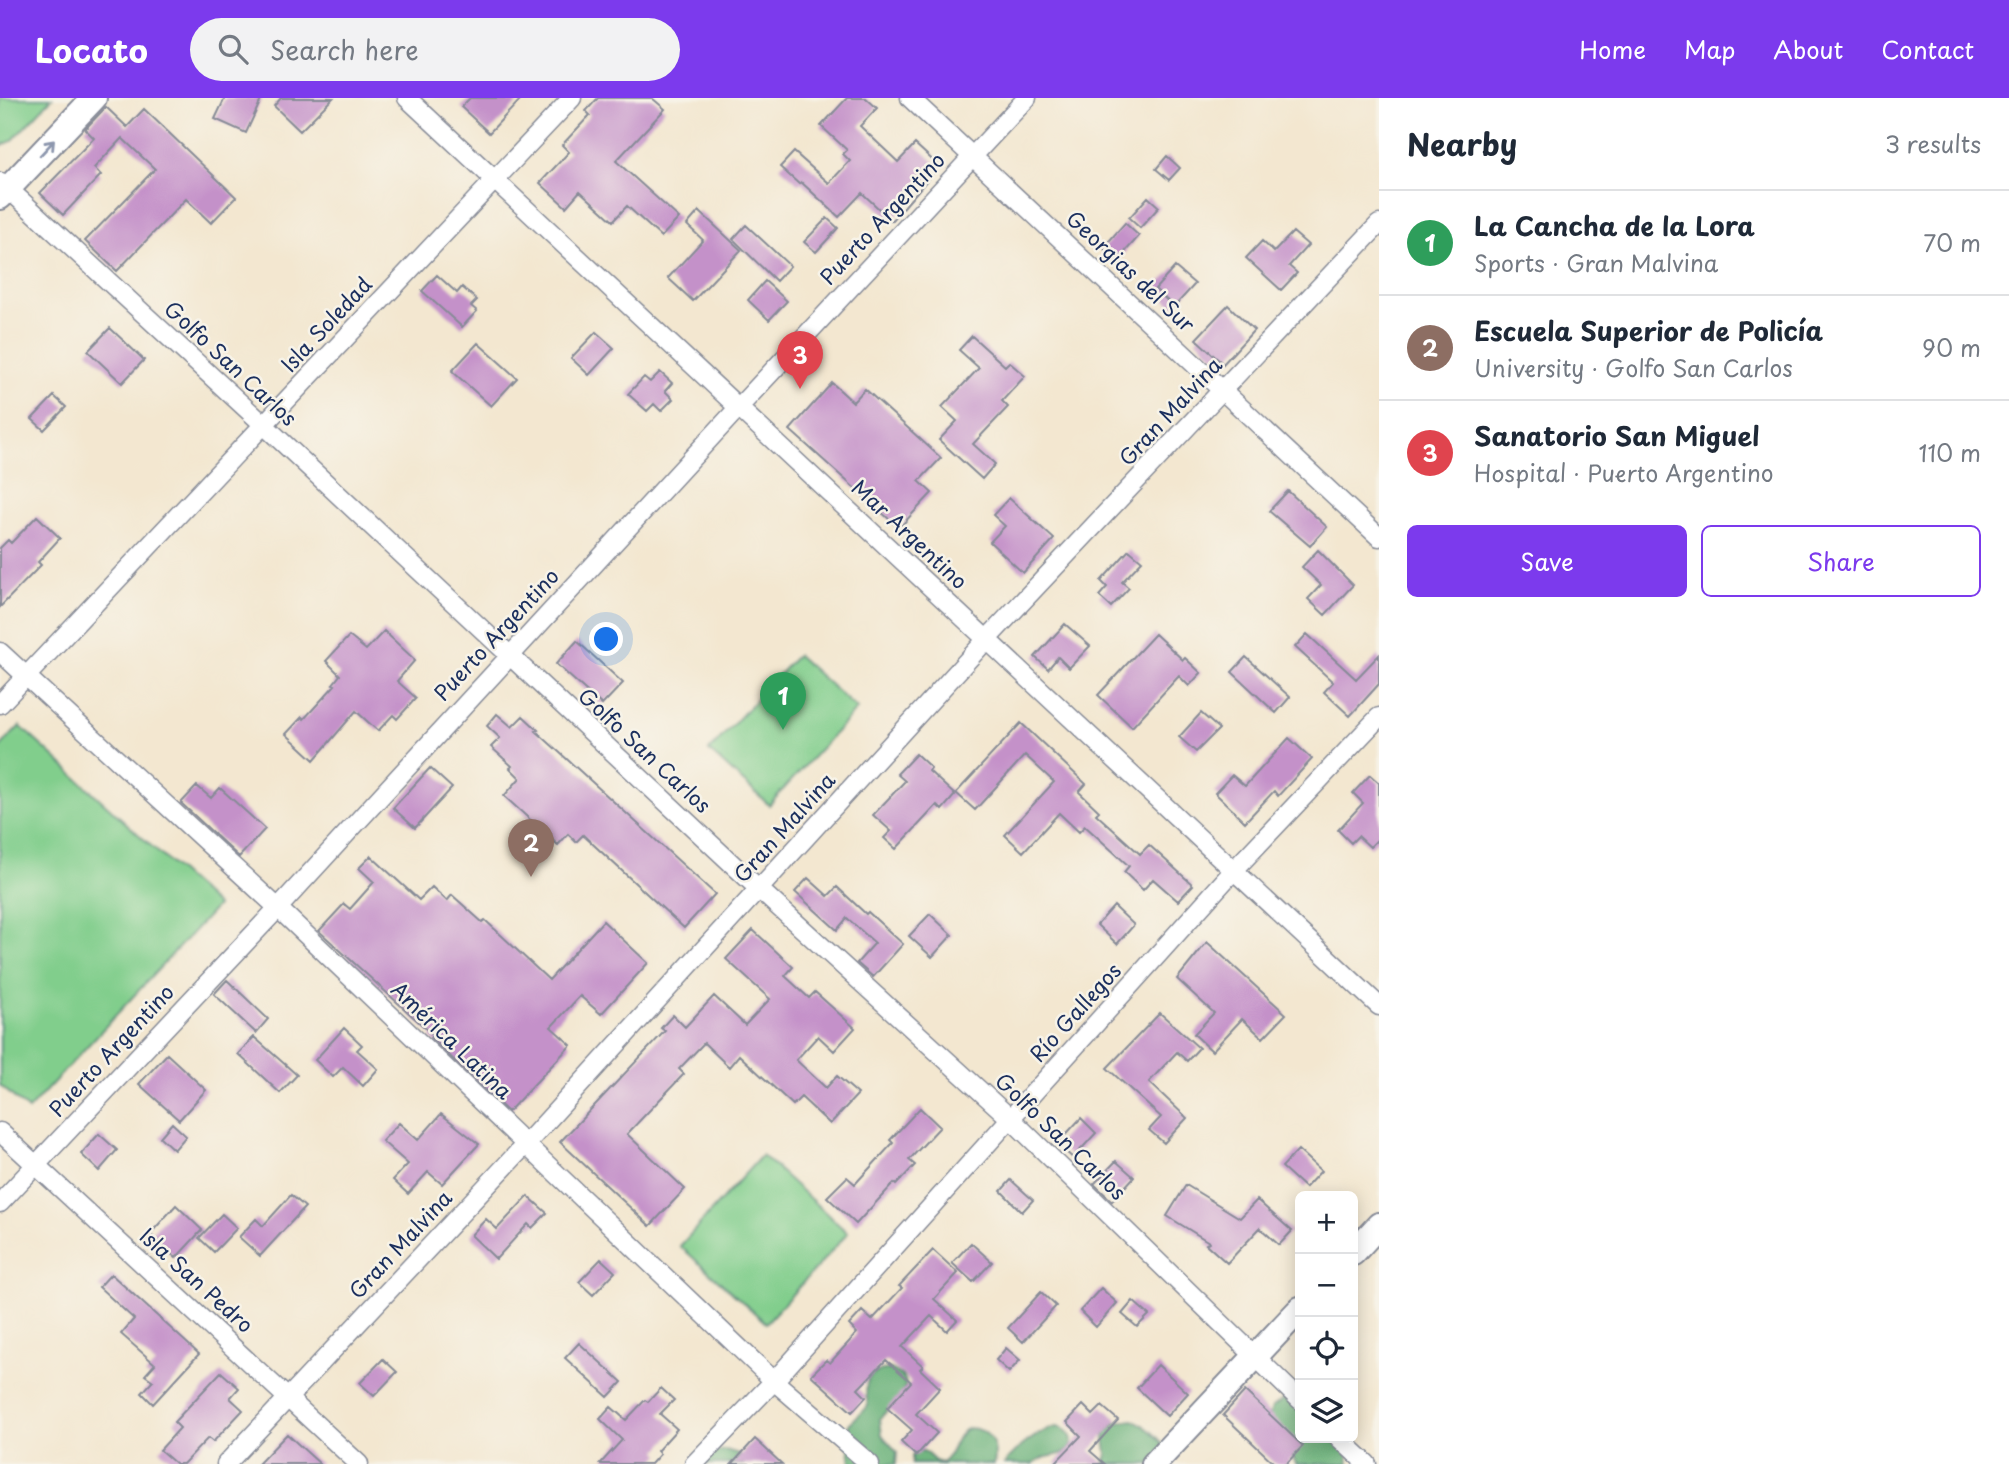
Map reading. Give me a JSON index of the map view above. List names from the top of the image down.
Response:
{
  "streets": {
    "street": [
      "Puerto Argentino",
      "Georgias del Sur",
      "Isla Soledad",
      "Golfo San Carlos",
      "Gran Malvina",
      "Mar Argentino",
      "Río Gallegos",
      "América Latina",
      "Isla San Pedro"
    ]
  },
  "crossings": [
    ["Puerto Argentino", "Georgias del Sur"],
    ["Puerto Argentino", "Golfo San Carlos"],
    ["Puerto Argentino", "Mar Argentino"],
    ["Puerto Argentino", "América Latina"],
    ["Puerto Argentino", "Isla San Pedro"],
    ["Georgias del Sur", "Gran Malvina"],
    ["Isla Soledad", "Golfo San Carlos"],
    ["Isla Soledad", "Mar Argentino"],
    ["Isla Soledad", "América Latina"],
    ["Golfo San Carlos", "Gran Malvina"],
    ["Golfo San Carlos", "Río Gallegos"],
    ["Gran Malvina", "Mar Argentino"],
    ["Gran Malvina", "América Latina"],
    ["Gran Malvina", "Isla San Pedro"],
    ["Mar Argentino", "Río Gallegos"],
    ["Río Gallegos", "América Latina"]
  ],
  "page": {
    "header": "Locato",
    "search": "Search here",
    "nav": [
      "Home",
      "Map",
      "About",
      "Contact"
    ],
    "heading": ["Nearby", "3 results"],
    "list": [
      {
        "mark": "1",
        "name": "La Cancha de la Lora",
        "note": "Sports · Gran Malvina",
        "value": "70 m"
      },
      {
        "mark": "2",
        "name": "Escuela Superior de Policía",
        "note": "University · Golfo San Carlos",
        "value": "90 m"
      },
      {
        "mark": "3",
        "name": "Sanatorio San Miguel",
        "note": "Hospital · Puerto Argentino",
        "value": "110 m"
      }
    ],
    "pins": ["3", "1", "2"],
    "buttons": ["Save", "Share"],
    "map_buttons": ["+", "−"]
  }
}
